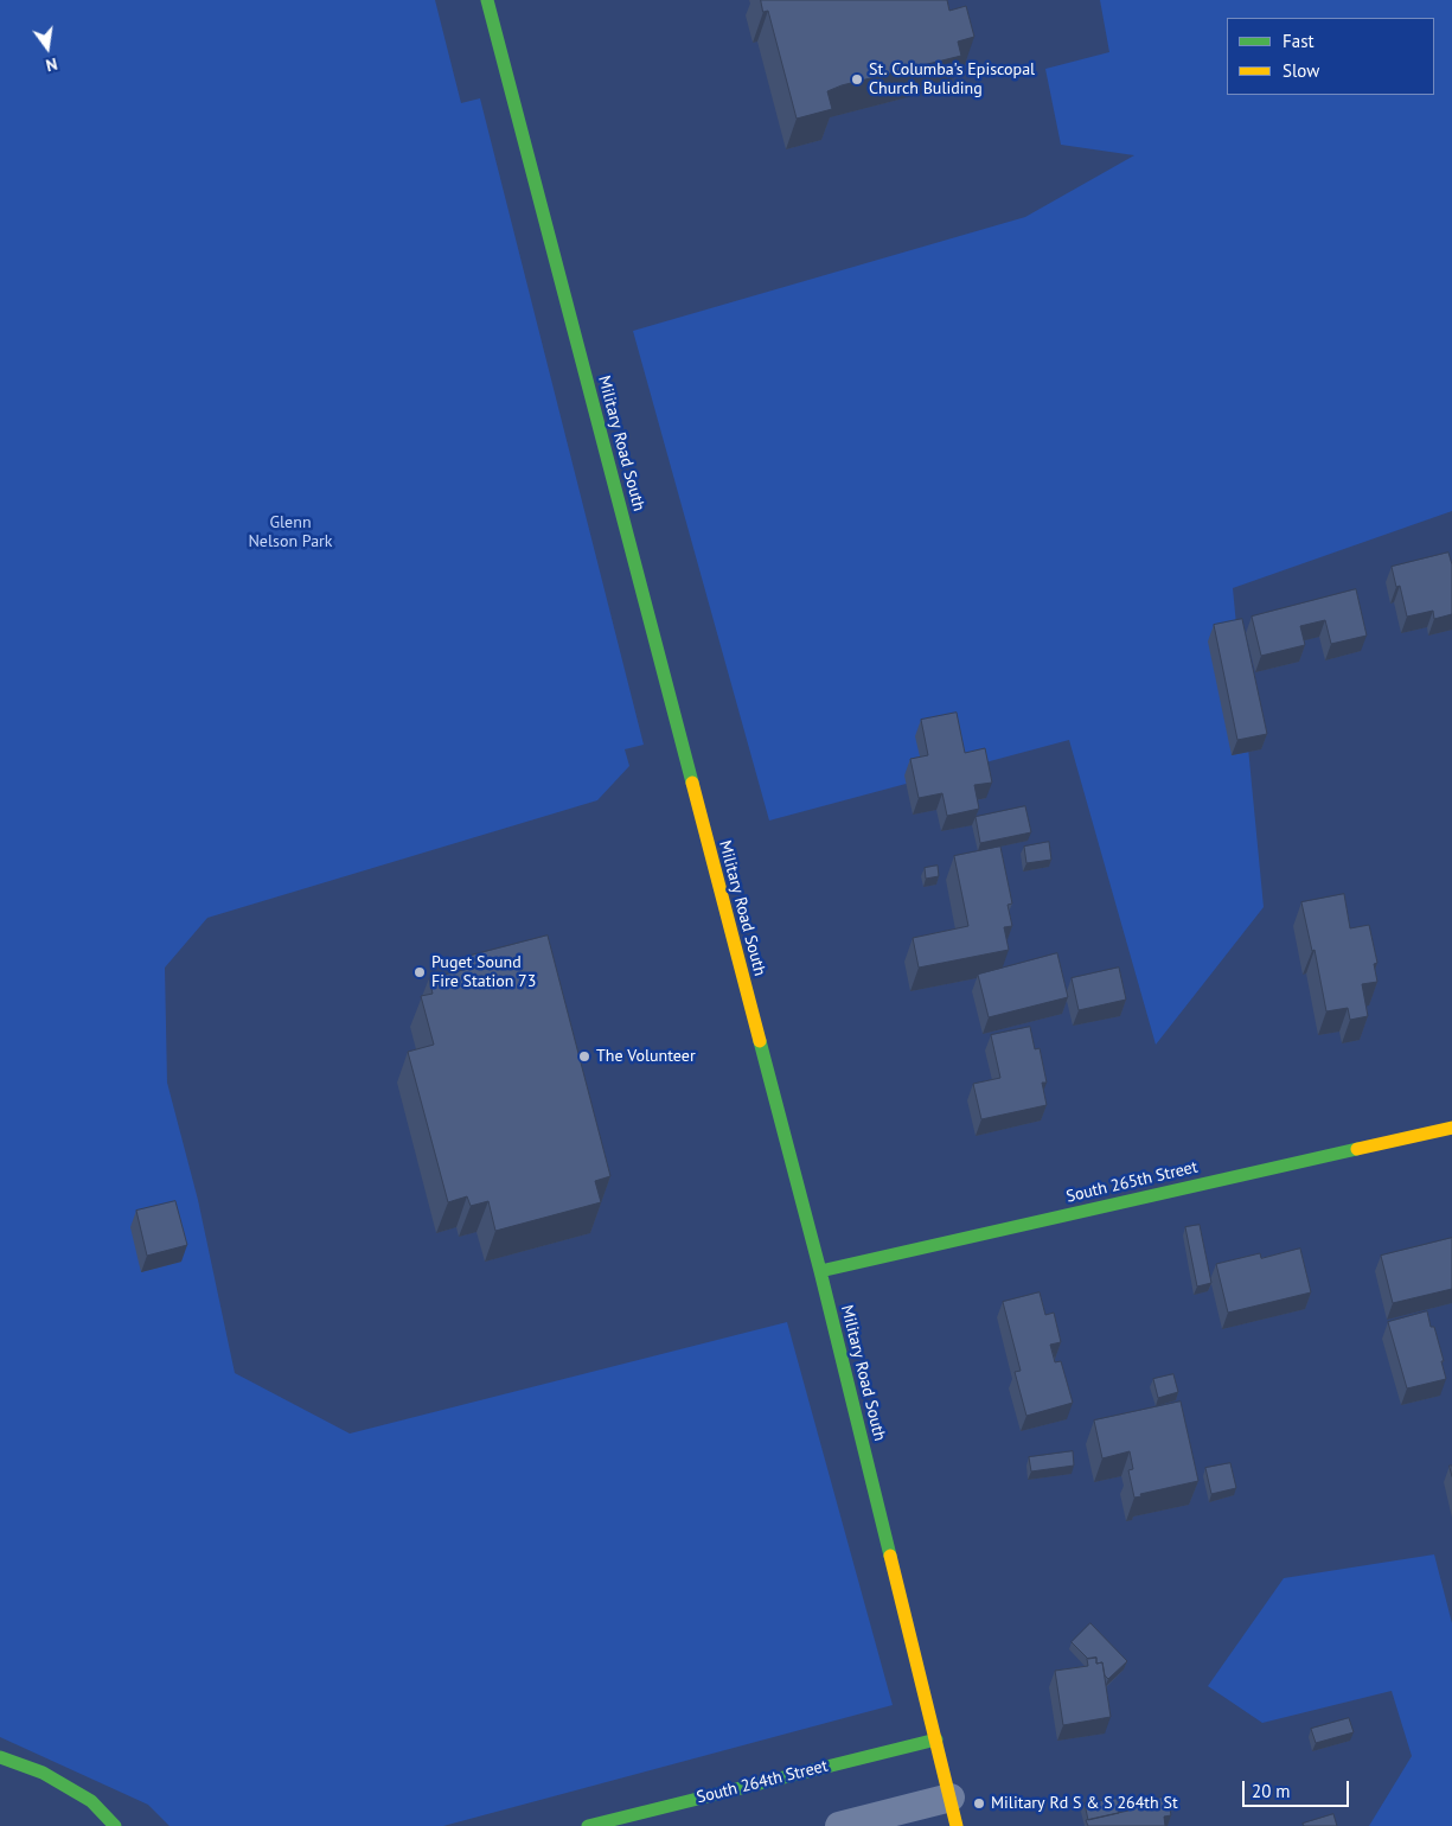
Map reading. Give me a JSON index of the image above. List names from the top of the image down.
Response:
{
  "streets": {
    "main road": ["Military Road South", "South 265th Street", "South 264th Street"]
  },
  "crossings": [
    ["Military Road South", "South 265th Street"],
    ["Military Road South", "South 264th Street"]
  ],
  "parks": ["Glenn Nelson Park"],
  "places": [
    "St. Columba's Episcopal Church Buliding",
    "Puget Sound Fire Station 73",
    "The Volunteer",
    "Military Rd S & S 264th St"
  ],
  "legend": ["Fast", "Slow"],
  "scale_bar": "20 m",
  "north": "bottom"
}
